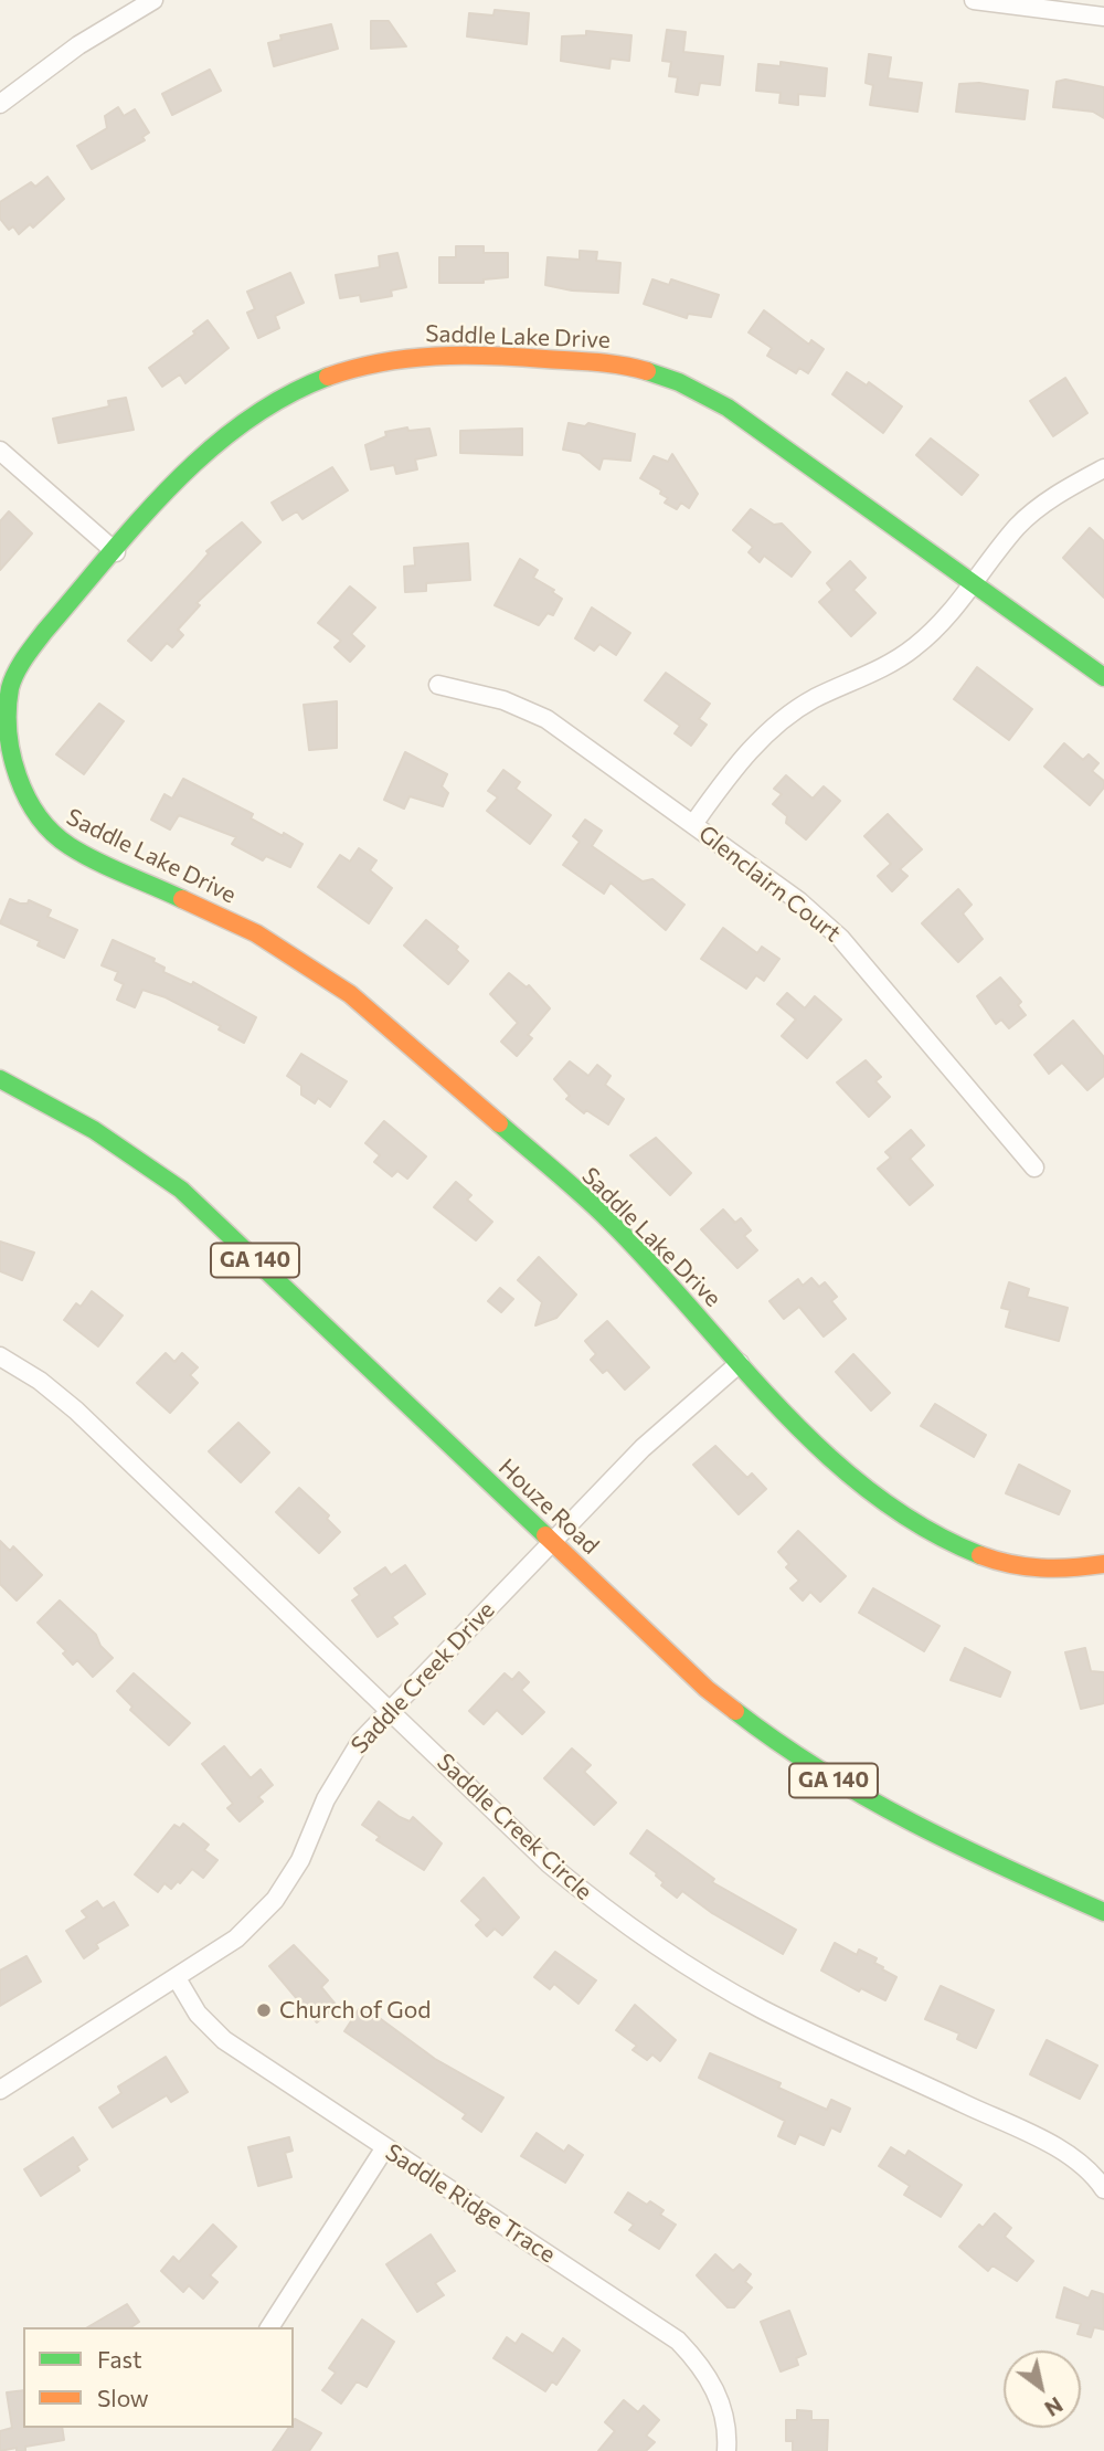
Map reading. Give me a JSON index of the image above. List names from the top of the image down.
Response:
{
  "streets": {
    "street": [
      "Saddle Lake Drive",
      "Glenclairn Court",
      "GA 140",
      "Houze Road",
      "Saddle Creek Drive",
      "Saddle Creek Circle",
      "Saddle Ridge Trace"
    ]
  },
  "crossings": [
    ["Saddle Lake Drive", "Saddle Creek Drive"],
    ["Houze Road", "Saddle Creek Drive"],
    ["Saddle Creek Drive", "Saddle Creek Circle"],
    ["Saddle Creek Drive", "Saddle Ridge Trace"]
  ],
  "places": ["Church of God"],
  "legend": ["Fast", "Slow"],
  "north": "bottom right"
}
